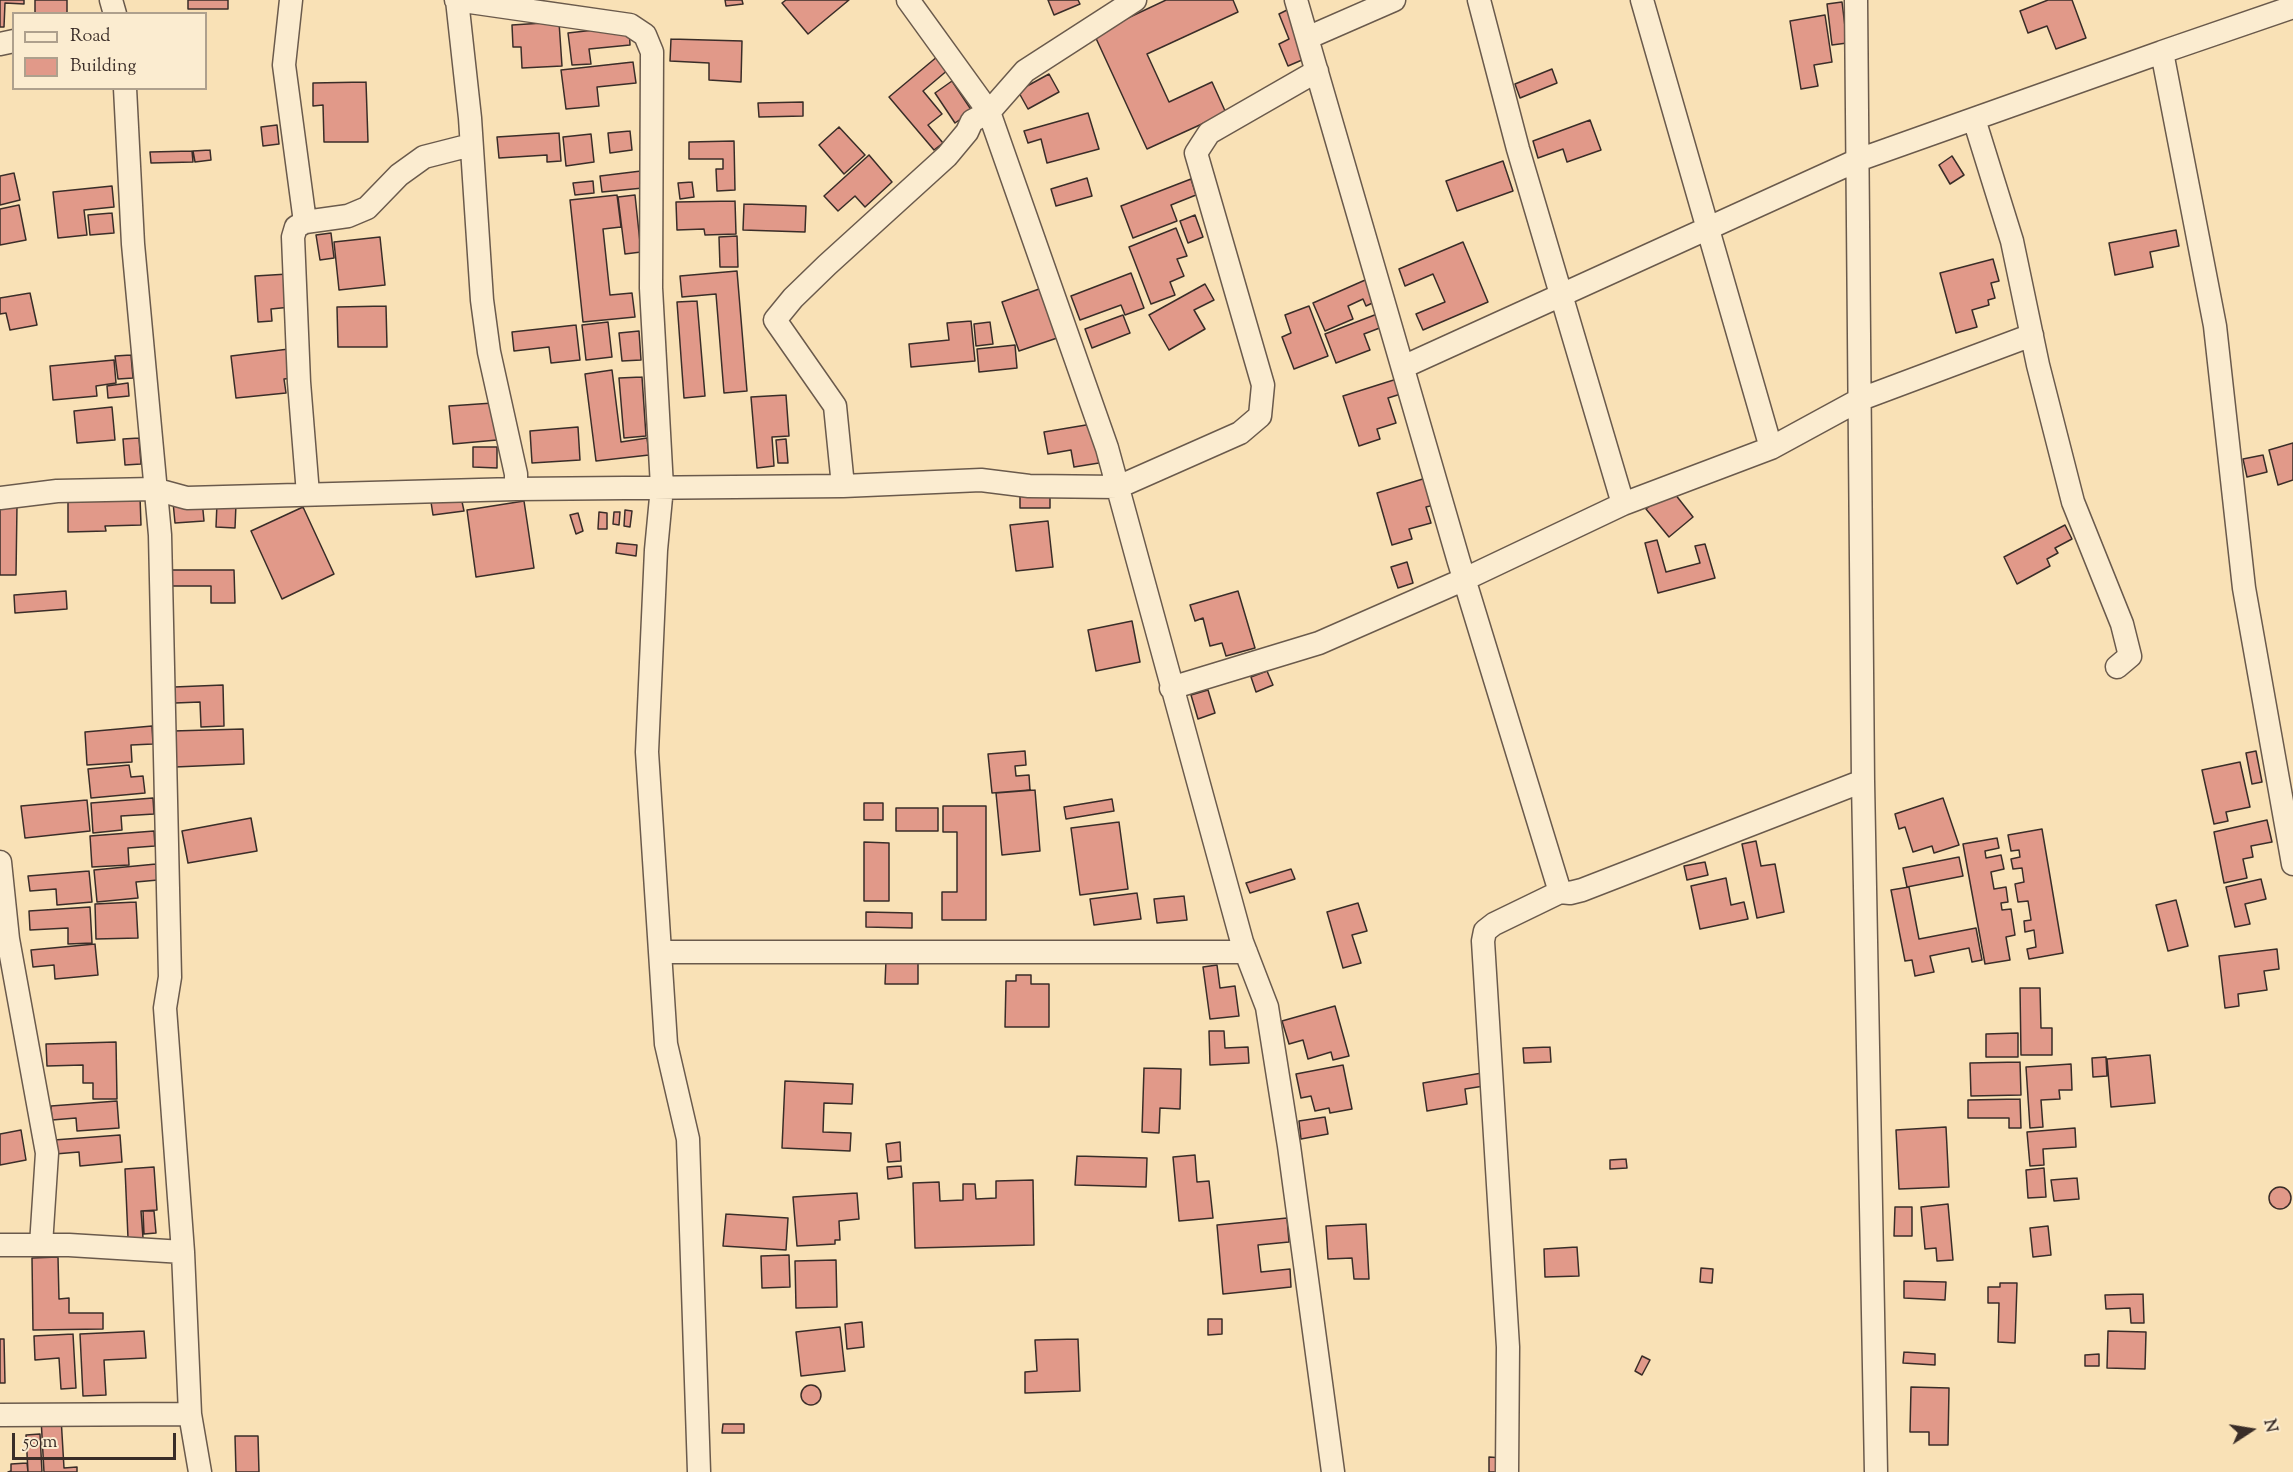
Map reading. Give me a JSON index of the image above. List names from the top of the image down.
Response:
{
  "legend": ["Road", "Building"],
  "scale_bar": "50 m",
  "north": "right"
}
